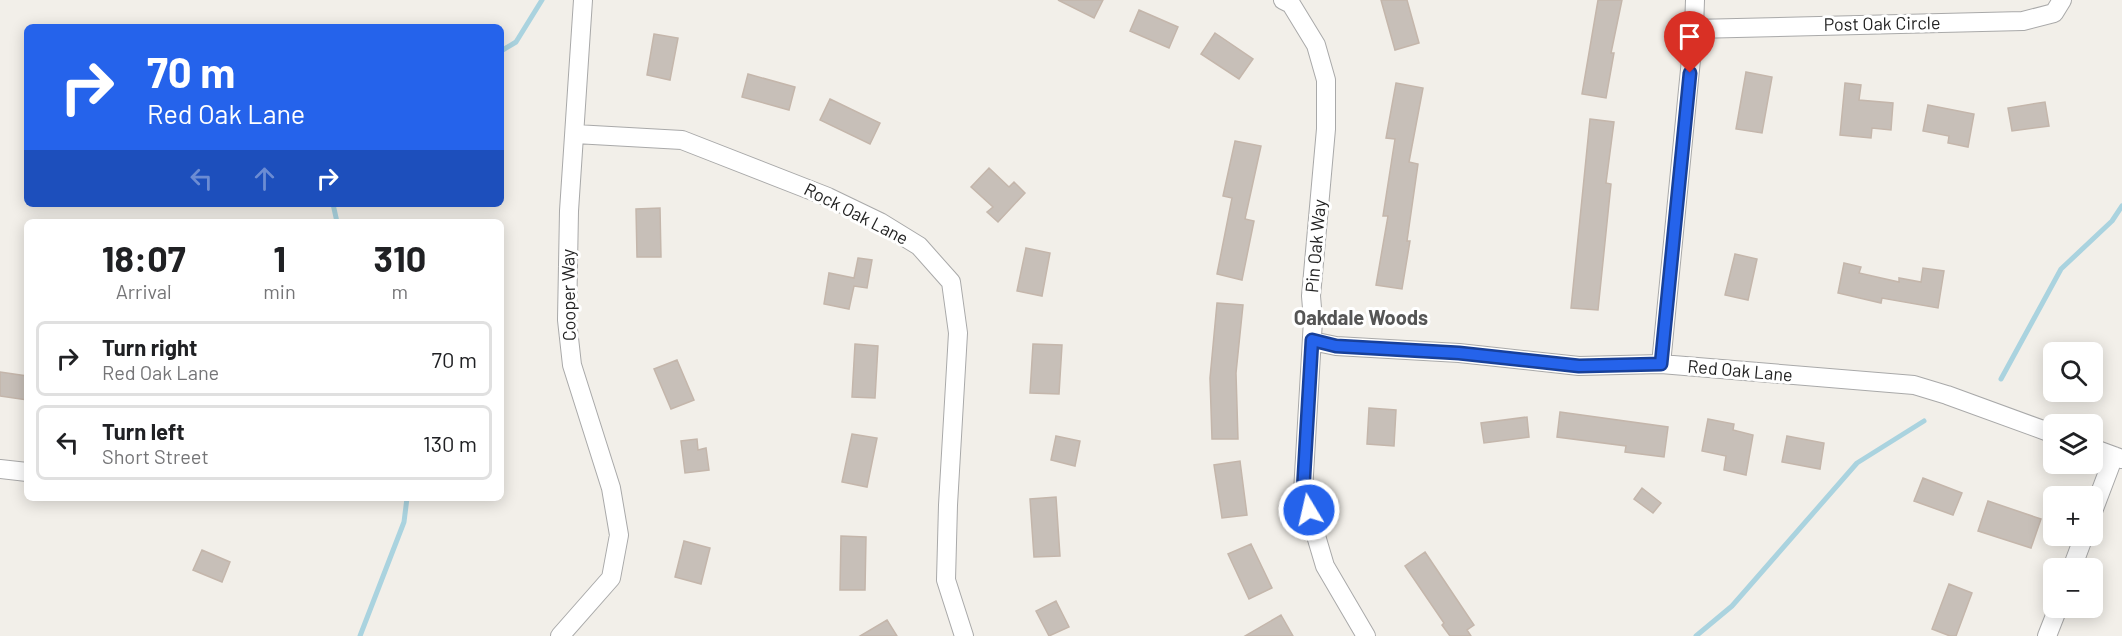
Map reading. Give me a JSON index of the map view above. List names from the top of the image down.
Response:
{
  "streets": {
    "street": [
      "Post Oak Circle",
      "Rock Oak Lane",
      "Pin Oak Way",
      "Cooper Way",
      "Red Oak Lane"
    ]
  },
  "crossings": [
    ["Rock Oak Lane", "Cooper Way"],
    ["Pin Oak Way", "Red Oak Lane"]
  ],
  "districts": ["Oakdale Woods"],
  "page": {
    "turn": ["70 m", "Red Oak Lane"],
    "eta": [
      "18:07",
      "Arrival",
      "1",
      "min",
      "310",
      "m"
    ],
    "list": [
      {
        "name": "Turn right",
        "note": "Red Oak Lane",
        "value": "70 m"
      },
      {
        "name": "Turn left",
        "note": "Short Street",
        "value": "130 m"
      }
    ],
    "map_buttons": ["+", "−"]
  }
}
